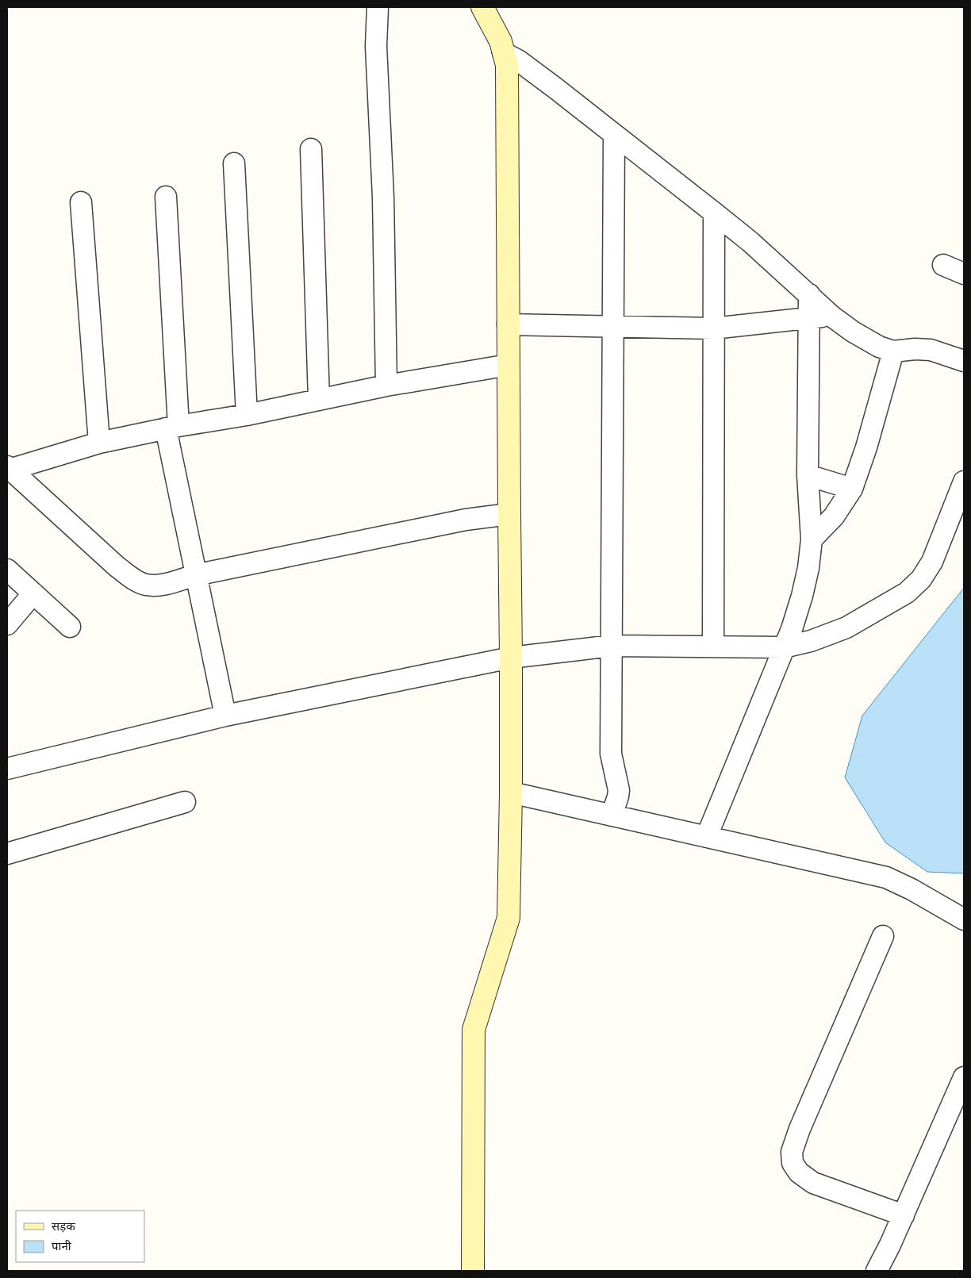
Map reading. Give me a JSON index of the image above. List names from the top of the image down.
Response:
{
  "legend": ["सड़क", "पानी"]
}
